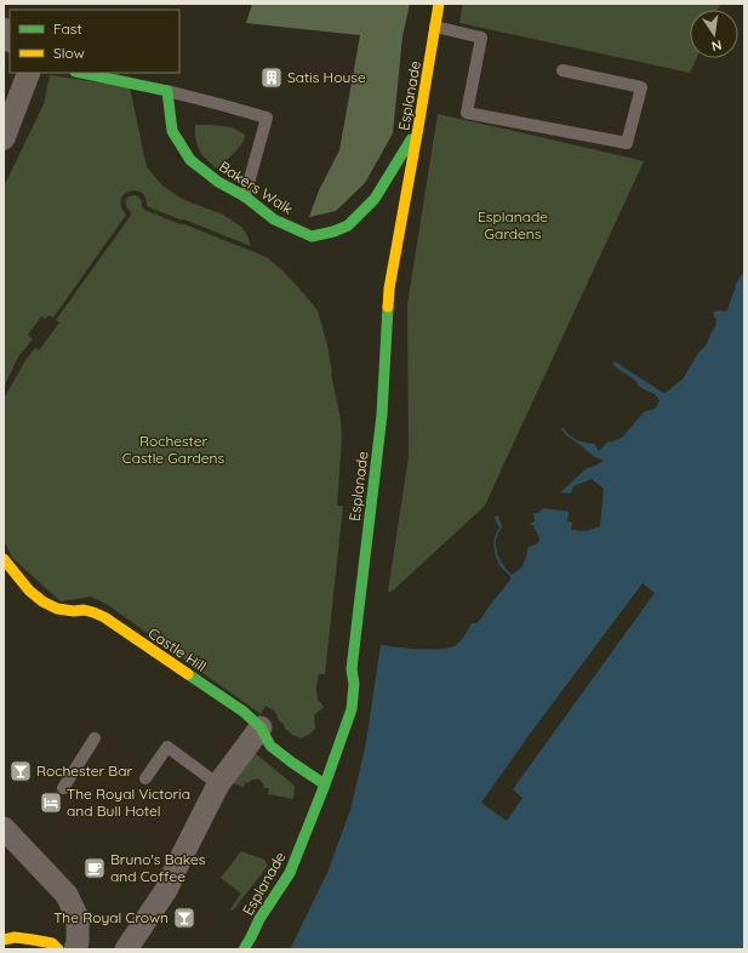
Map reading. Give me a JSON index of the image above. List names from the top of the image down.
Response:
{
  "streets": {
    "street": ["Esplanade", "Bakers Walk", "Castle Hill"]
  },
  "crossings": [
    ["Esplanade", "Bakers Walk"],
    ["Esplanade", "Castle Hill"]
  ],
  "parks": ["Esplanade Gardens", "Rochester Castle Gardens"],
  "places": {
    "building": ["Satis House"],
    "bar": ["Rochester Bar", "The Royal Crown"],
    "hotel": ["The Royal Victoria and Bull Hotel"],
    "cafe": ["Bruno's Bakes and Coffee"]
  },
  "legend": ["Fast", "Slow"],
  "north": "bottom"
}
